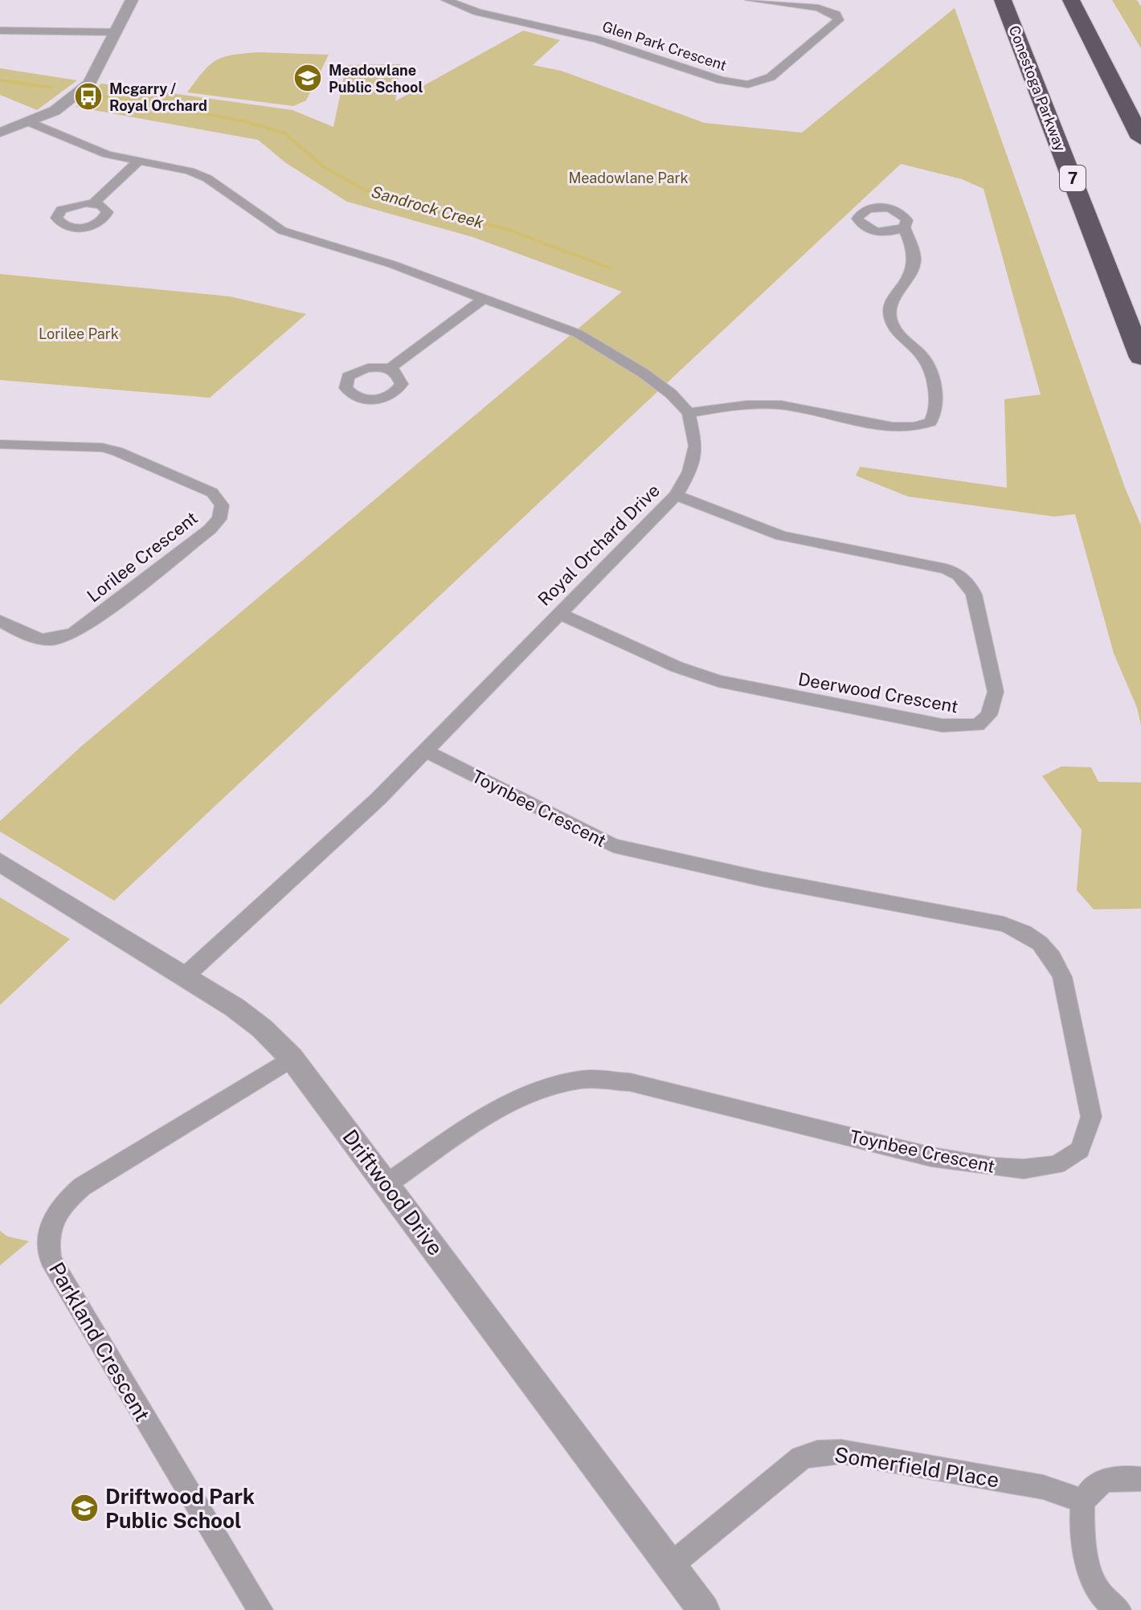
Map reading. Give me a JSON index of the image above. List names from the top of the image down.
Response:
{
  "streets": {
    "highway": ["Conestoga Parkway", "7"],
    "street": [
      "Glen Park Crescent",
      "Royal Orchard Drive",
      "Lorilee Crescent",
      "Deerwood Crescent",
      "Toynbee Crescent",
      "Driftwood Drive",
      "Parkland Crescent",
      "Somerfield Place"
    ]
  },
  "crossings": [
    ["Royal Orchard Drive", "Deerwood Crescent"],
    ["Royal Orchard Drive", "Toynbee Crescent"],
    ["Royal Orchard Drive", "Driftwood Drive"],
    ["Toynbee Crescent", "Driftwood Drive"],
    ["Driftwood Drive", "Parkland Crescent"],
    ["Driftwood Drive", "Somerfield Place"]
  ],
  "water": ["Sandrock Creek"],
  "parks": ["Meadowlane Park", "Lorilee Park"],
  "places": {
    "school or university": ["Meadowlane Public School", "Driftwood Park Public School"],
    "bus stop": ["Mcgarry / Royal Orchard"]
  }
}
